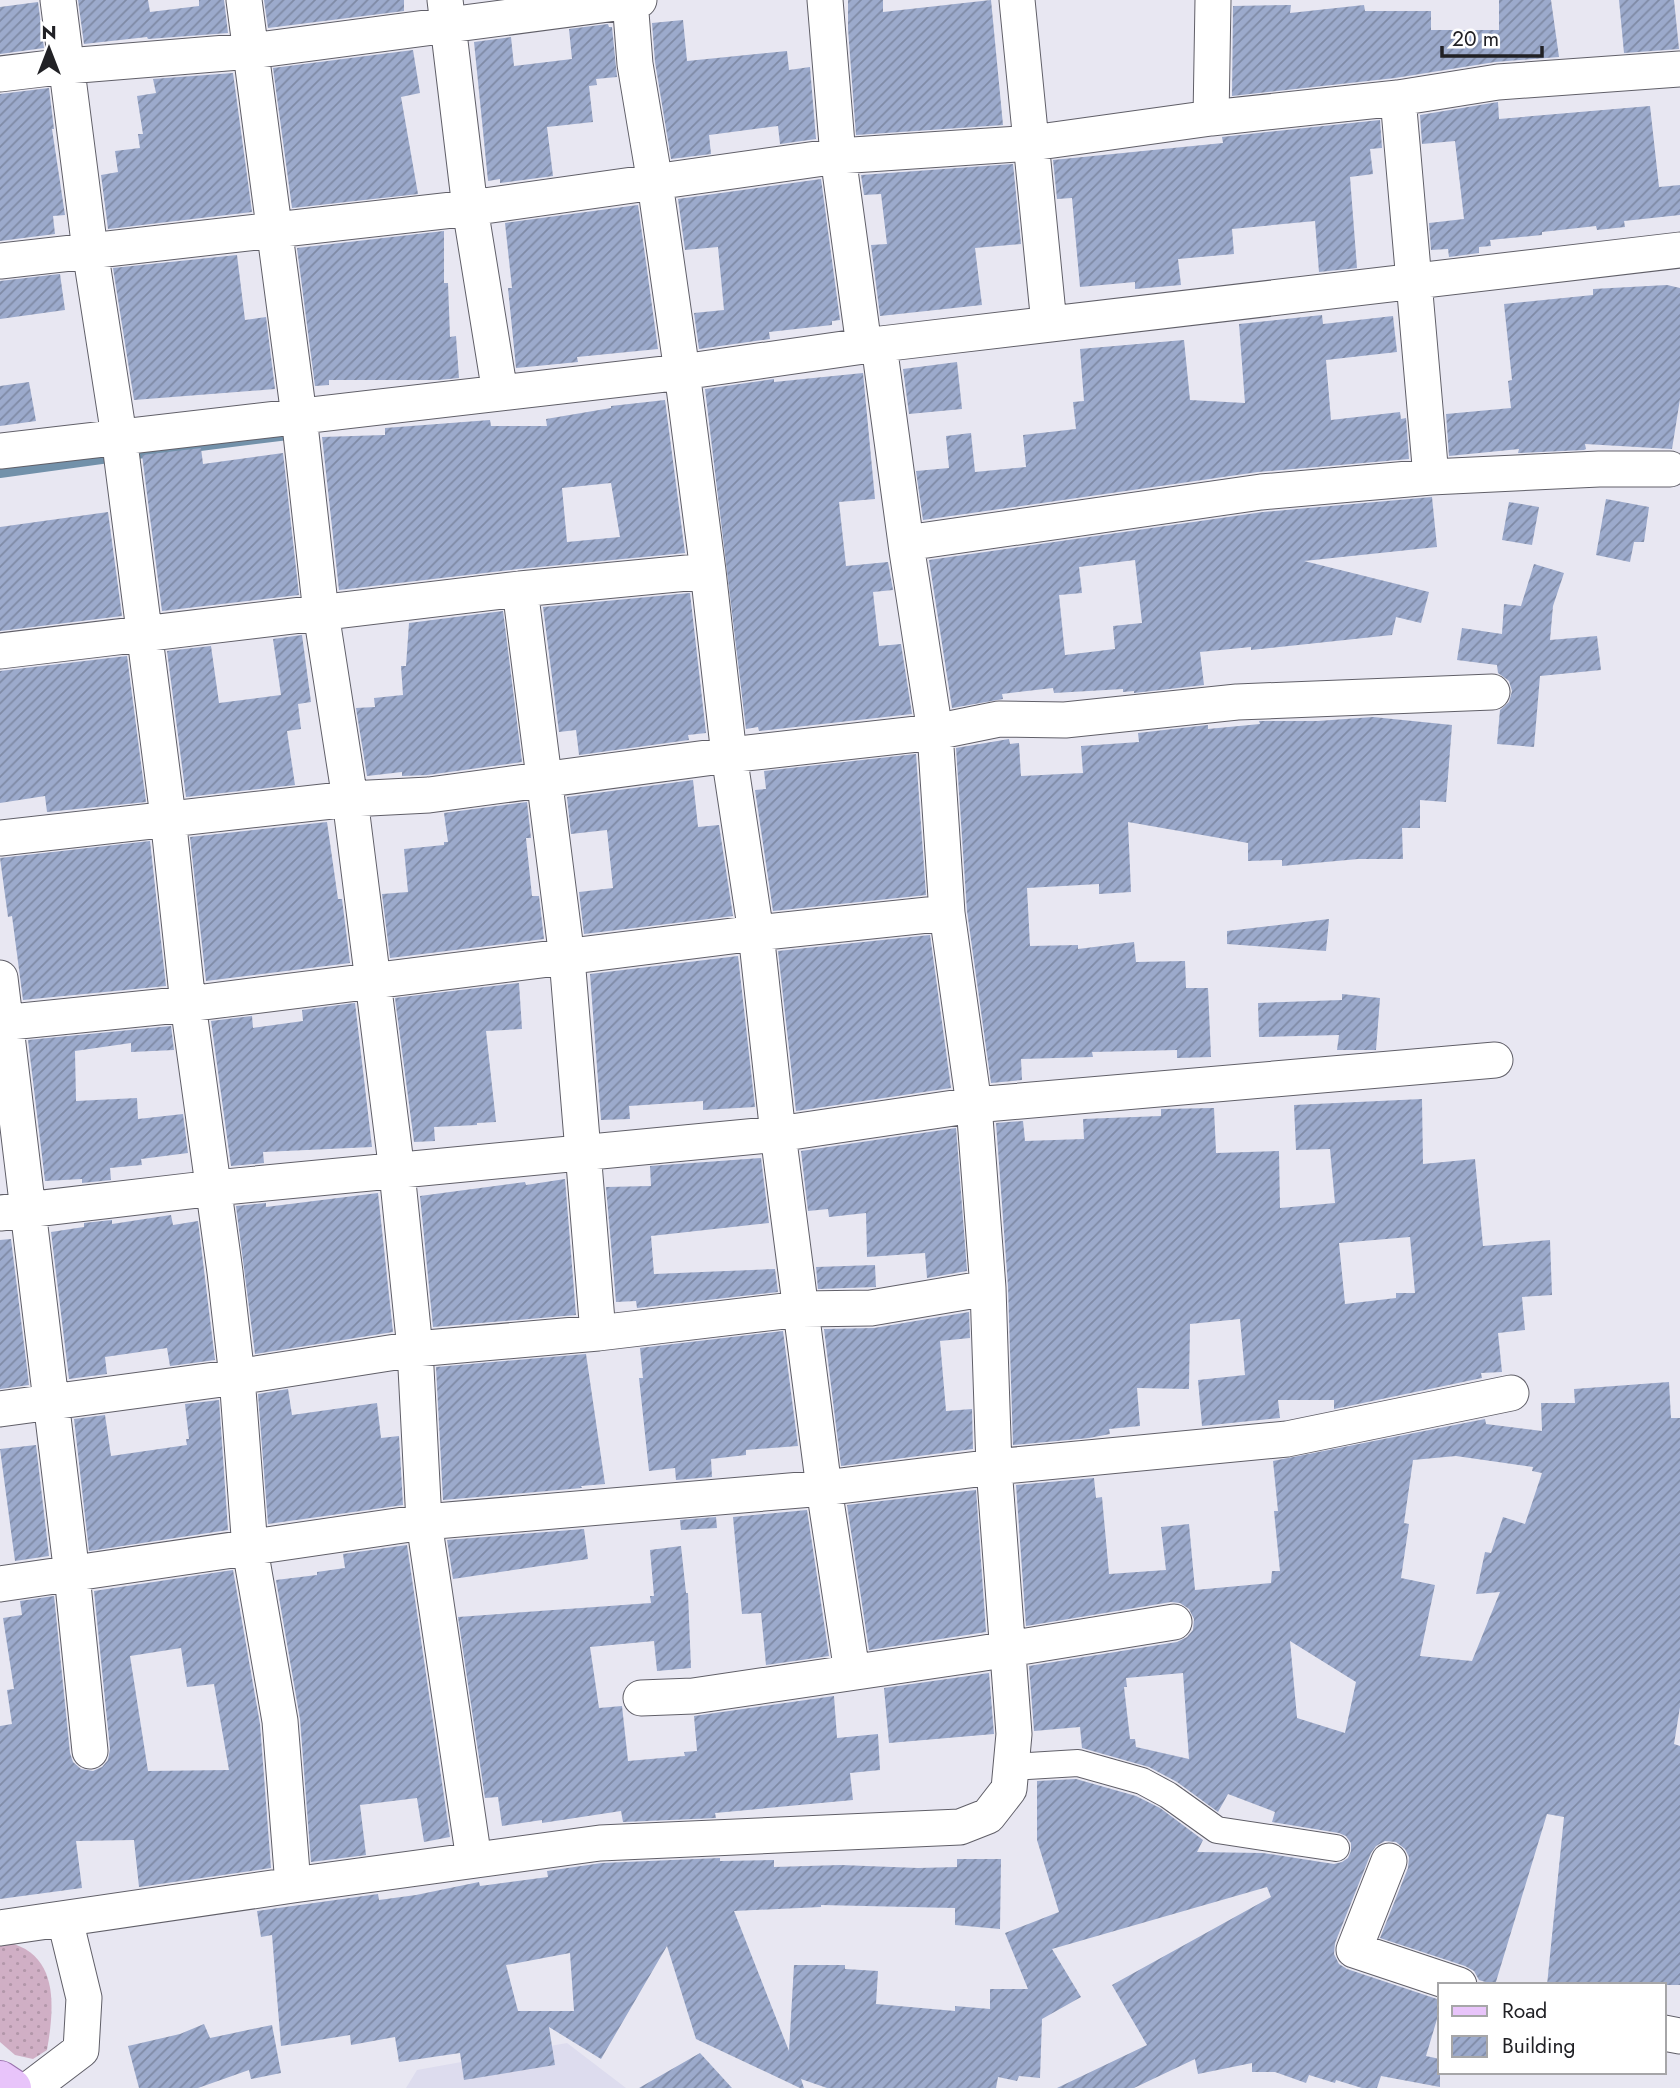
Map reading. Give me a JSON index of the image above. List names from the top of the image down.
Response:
{
  "legend": ["Road", "Building"],
  "scale_bar": "20 m",
  "north": "top"
}
